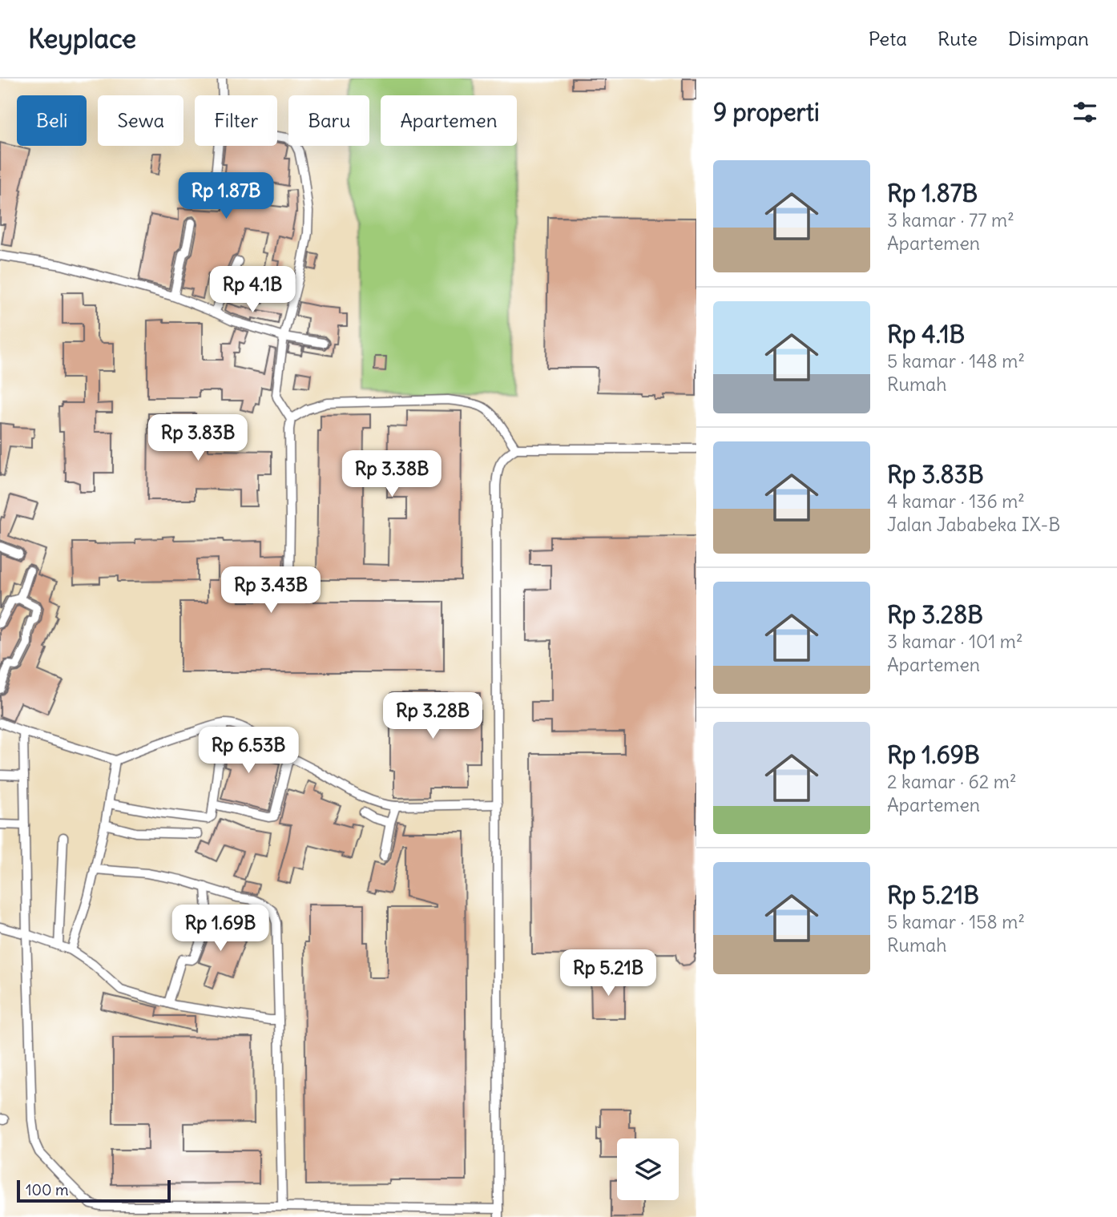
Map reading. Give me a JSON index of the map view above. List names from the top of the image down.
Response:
{
  "scale_bar": "100 m",
  "page": {
    "header": "Keyplace",
    "nav": ["Peta", "Rute", "Disimpan"],
    "heading": "9 properti",
    "chip": [
      "Beli",
      "Sewa",
      "Filter",
      "Baru",
      "Apartemen"
    ],
    "list": [
      {
        "name": "Rp 1.87B",
        "note": "3 kamar · 77 m² · Apartemen"
      },
      {
        "name": "Rp 4.1B",
        "note": "5 kamar · 148 m² · Rumah"
      },
      {
        "name": "Rp 3.83B",
        "note": "4 kamar · 136 m² · Jalan Jababeka IX-B"
      },
      {
        "name": "Rp 3.28B",
        "note": "3 kamar · 101 m² · Apartemen"
      },
      {
        "name": "Rp 1.69B",
        "note": "2 kamar · 62 m² · Apartemen"
      },
      {
        "name": "Rp 5.21B",
        "note": "5 kamar · 158 m² · Rumah"
      }
    ],
    "price": [
      "Rp 1.87B",
      "Rp 4.1B",
      "Rp 3.83B",
      "Rp 3.38B",
      "Rp 3.43B",
      "Rp 3.28B",
      "Rp 6.53B",
      "Rp 1.69B",
      "Rp 5.21B"
    ],
    "scale": "100 m"
  }
}
